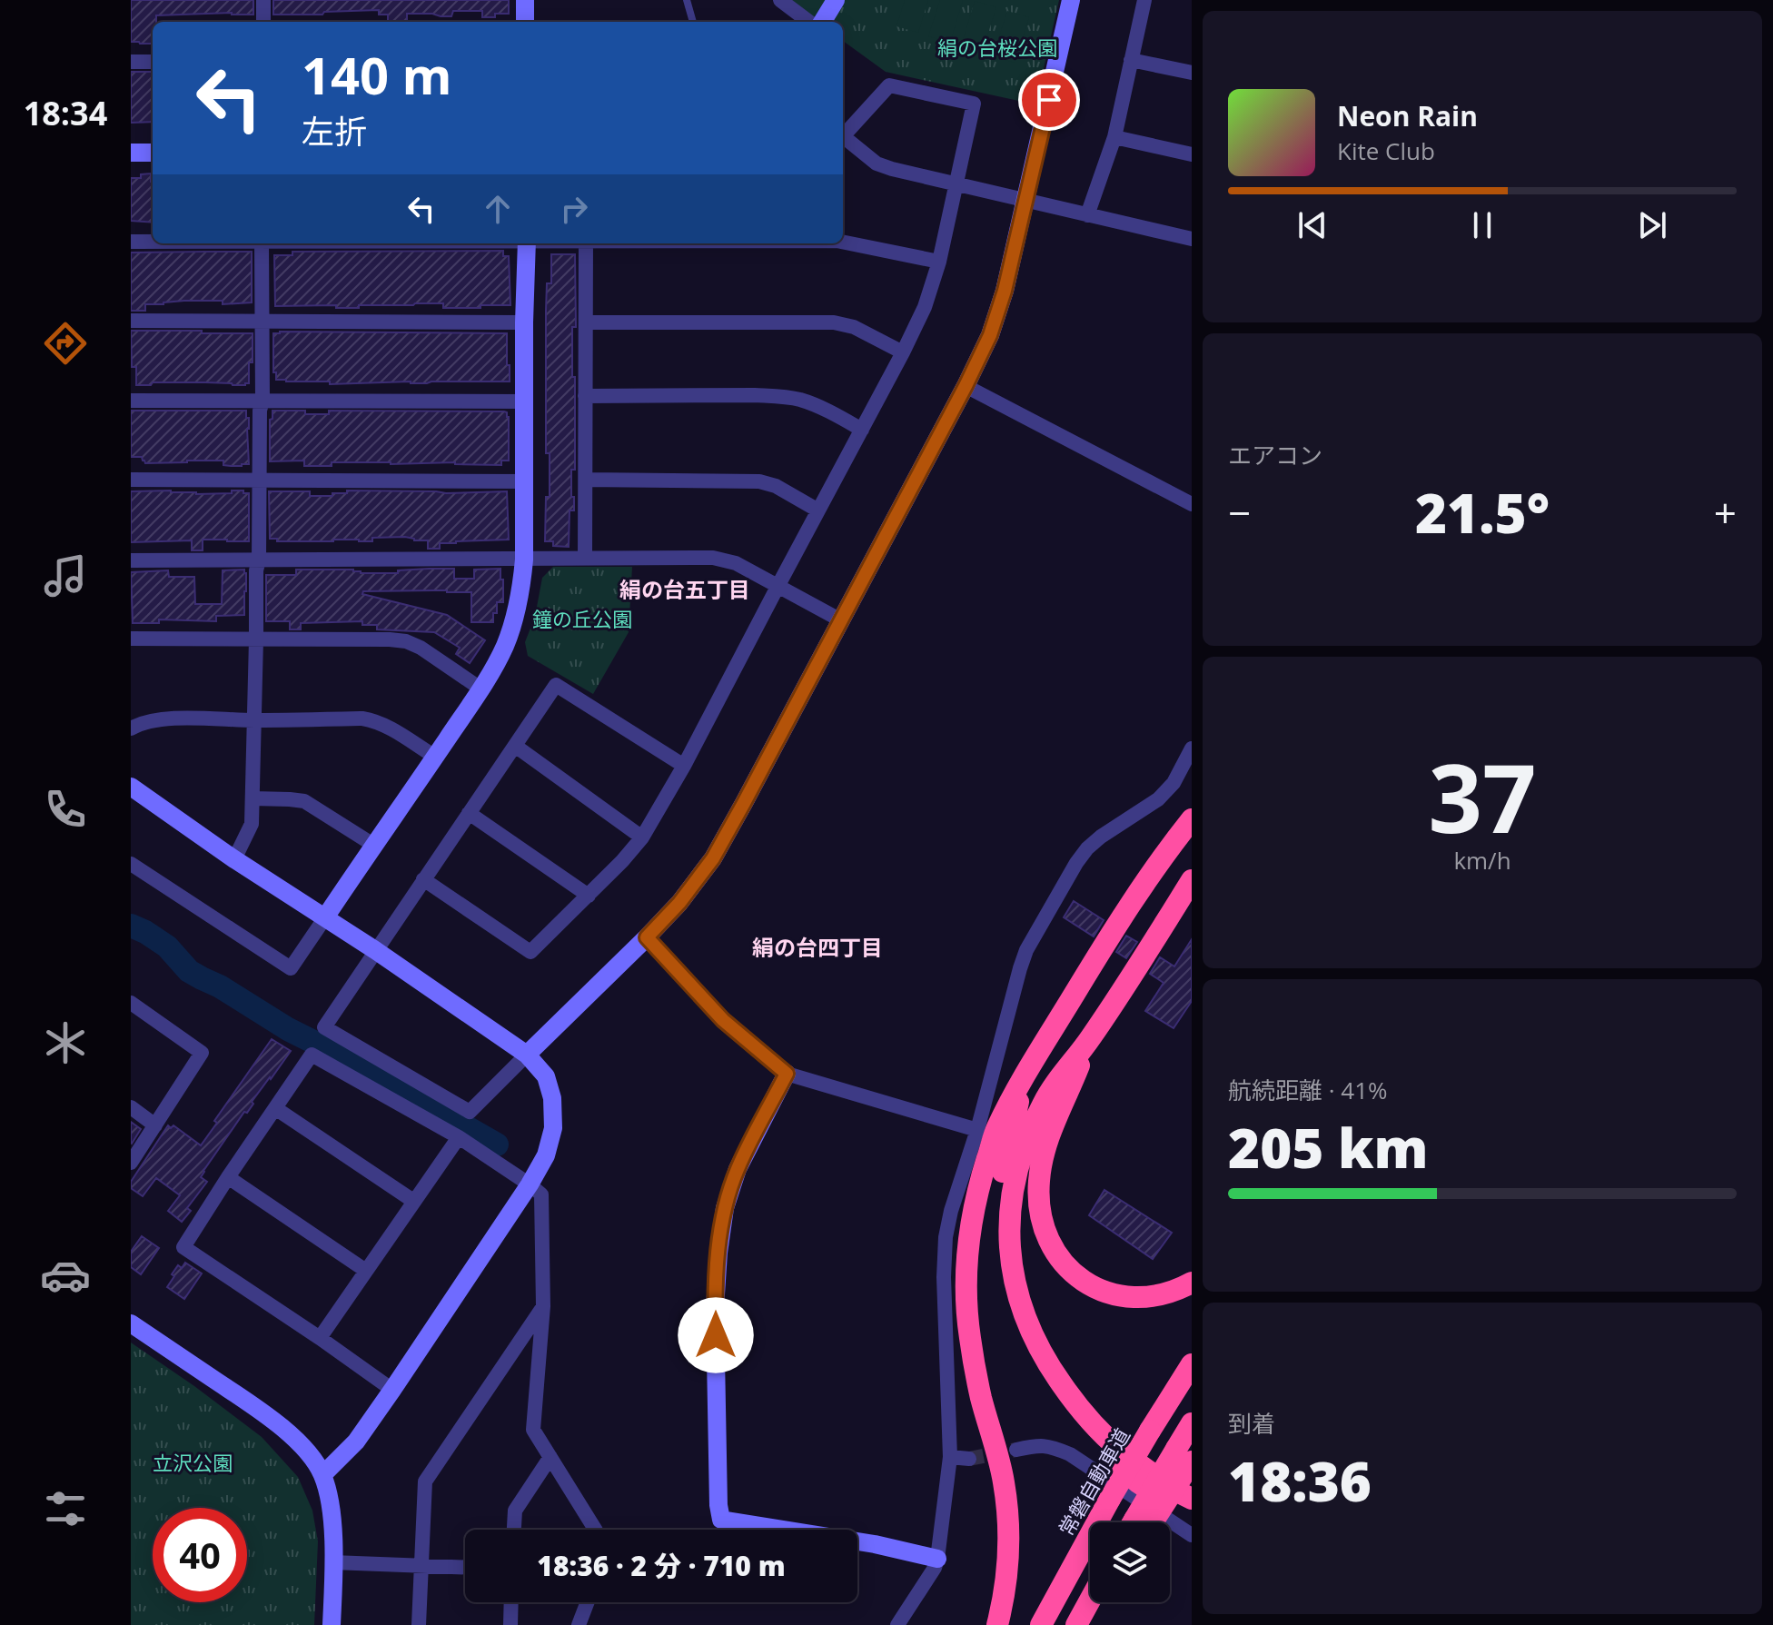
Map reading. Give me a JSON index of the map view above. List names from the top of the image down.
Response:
{
  "streets": {
    "highway": ["常磐自動車道"]
  },
  "districts": ["絹の台五丁目", "絹の台四丁目"],
  "parks": ["絹の台桜公園", "鐘の丘公園", "立沢公園"],
  "page": {
    "tabs": "18:34",
    "turn": ["140 m", "左折"],
    "song": ["Neon Rain", "Kite Club"],
    "tile": [
      "エアコン",
      ["37", "km/h"],
      ["航続距離 · 41%", "205 km"],
      ["到着", "18:36"]
    ],
    "heat": ["−", "21.5°", "+"],
    "limit": "40",
    "trip": "18:36 · 2 分 · 710 m"
  }
}
